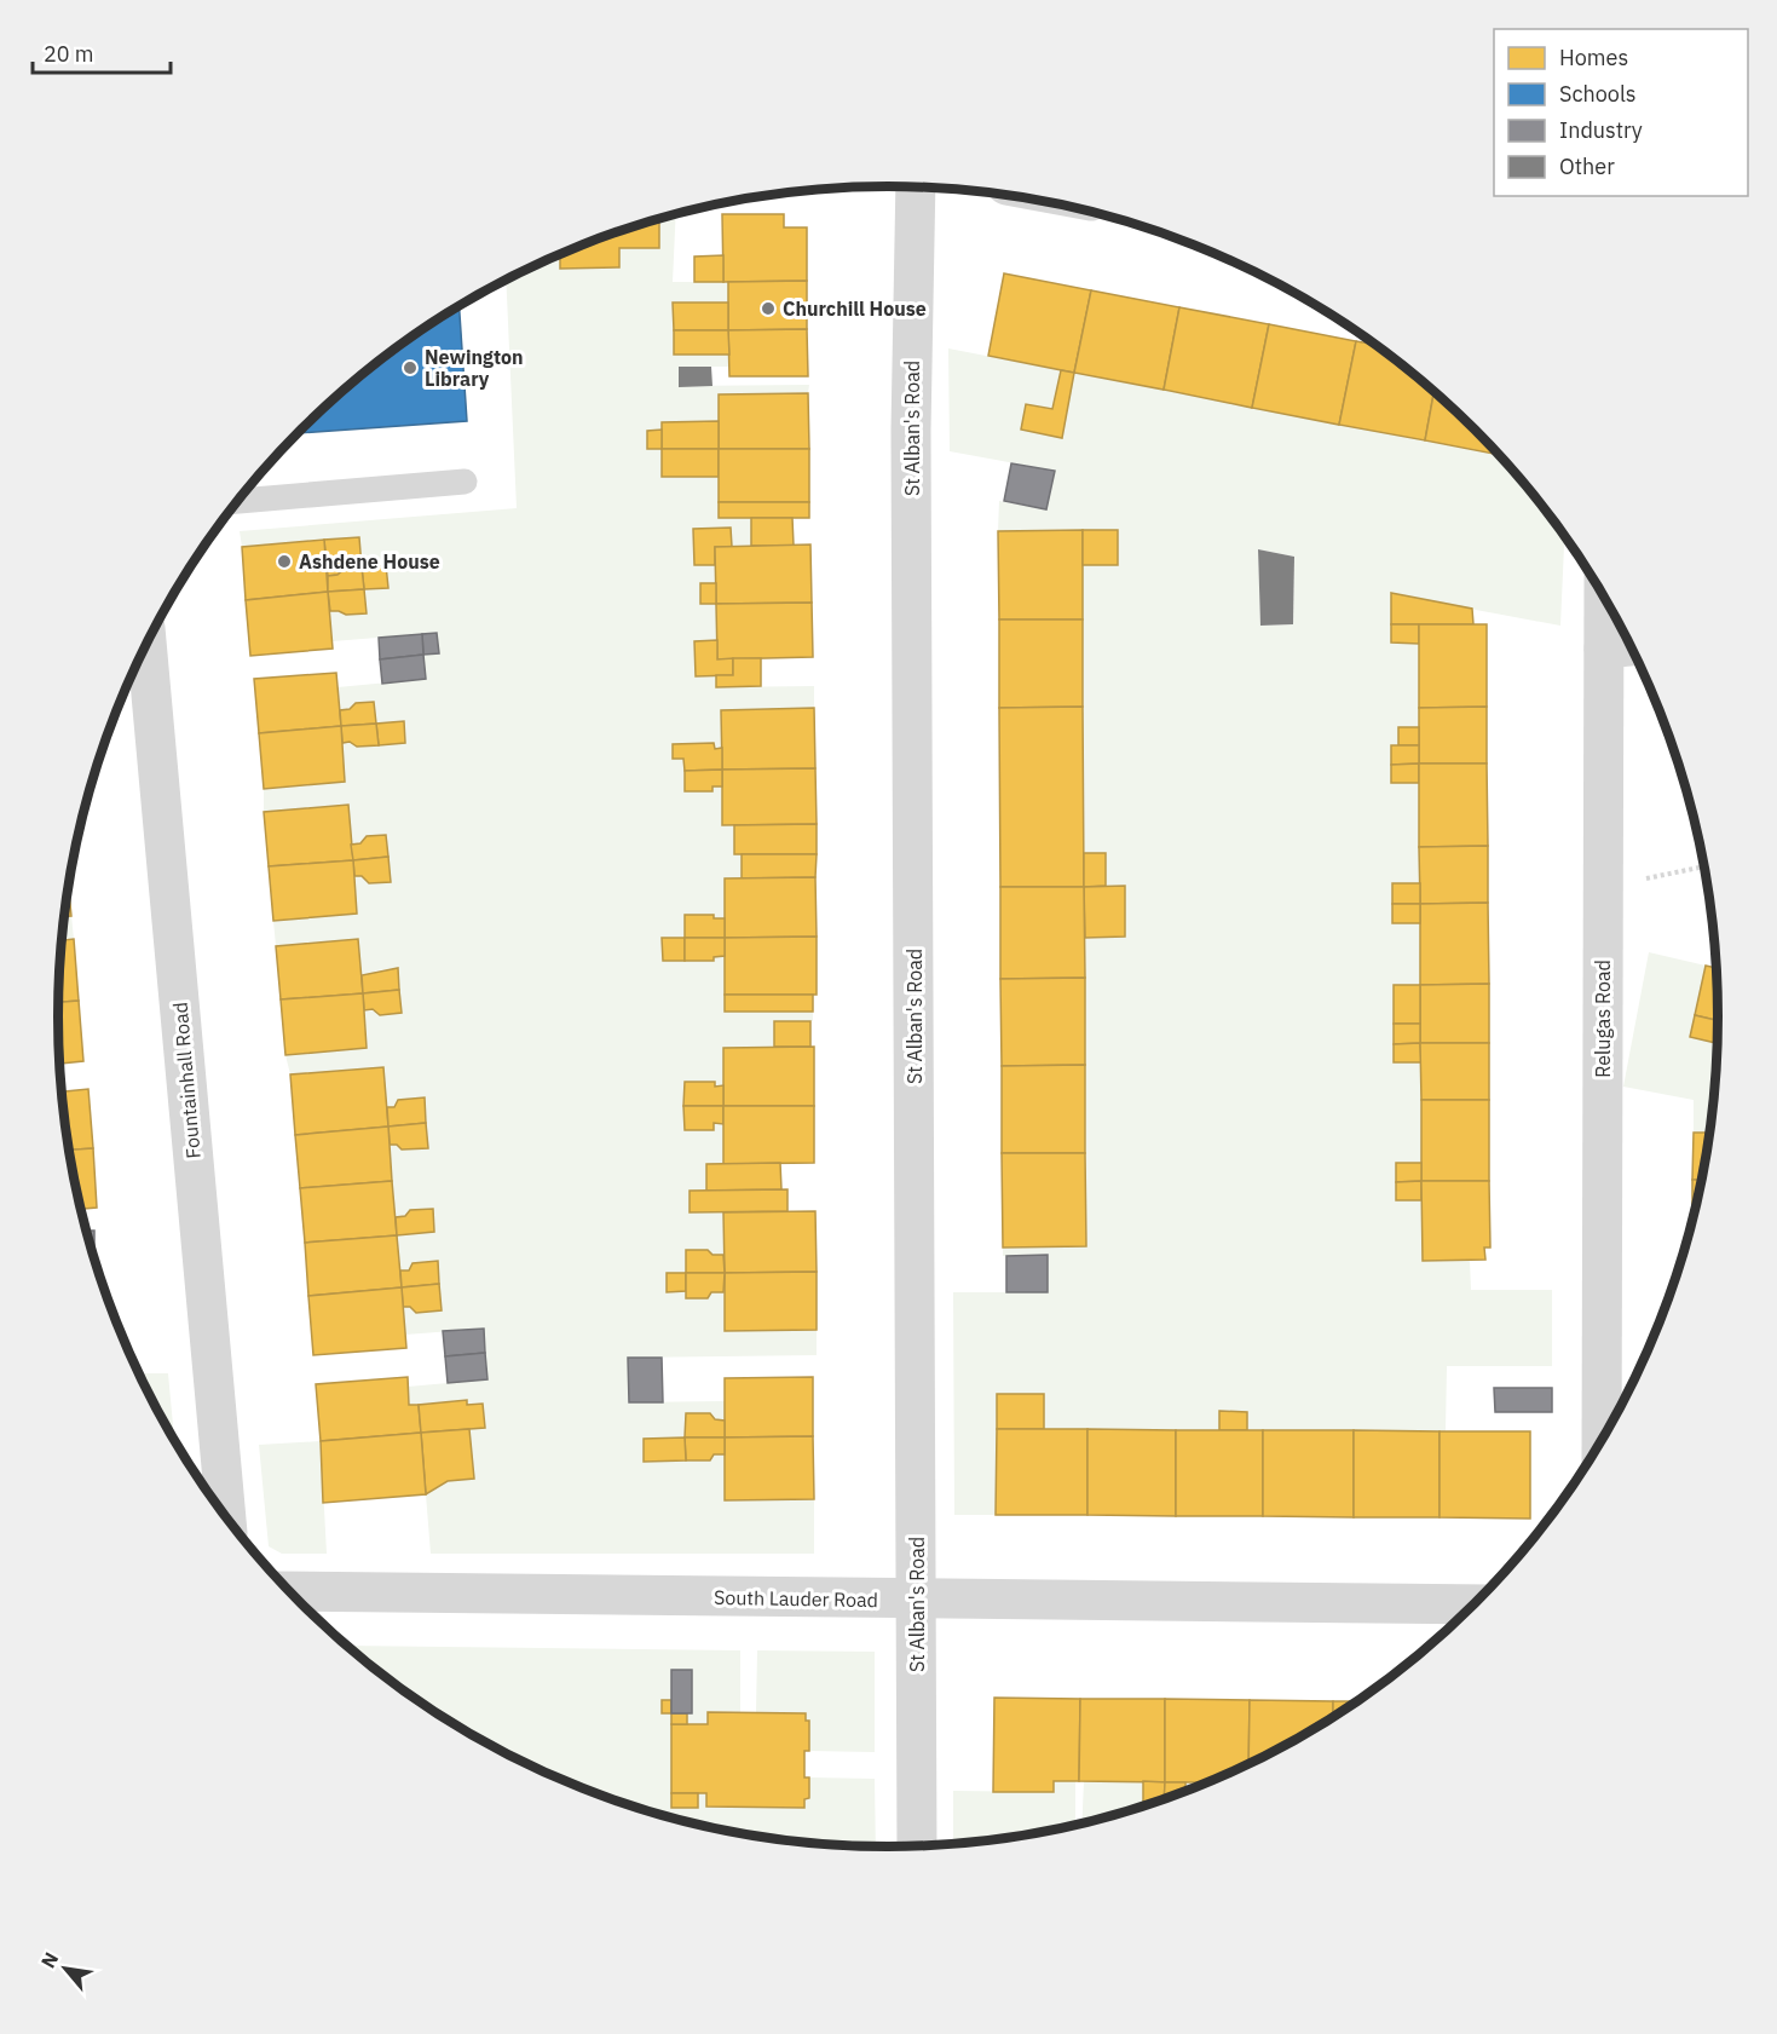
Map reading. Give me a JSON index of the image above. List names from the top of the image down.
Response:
{
  "streets": {
    "street": [
      "St Alban's Road",
      "Relugas Road",
      "Fountainhall Road",
      "South Lauder Road"
    ]
  },
  "crossings": [
    ["St Alban's Road", "South Lauder Road"]
  ],
  "places": ["Churchill House", "Newington Library", "Ashdene House"],
  "legend": [
    "Homes",
    "Schools",
    "Industry",
    "Other"
  ],
  "scale_bar": "20 m",
  "north": "top left"
}
